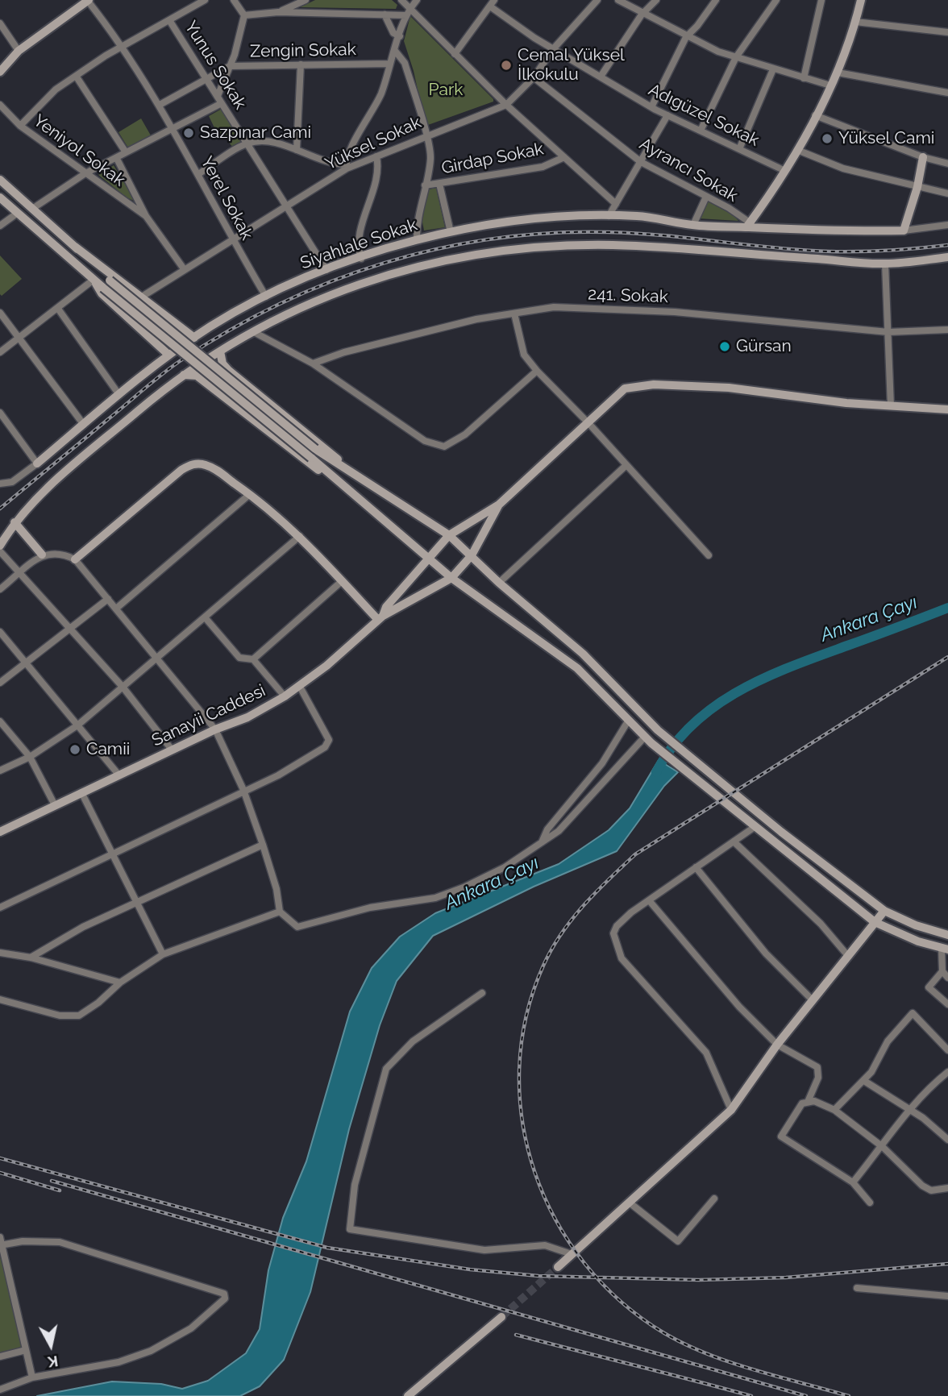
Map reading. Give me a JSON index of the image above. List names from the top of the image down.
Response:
{
  "streets": {
    "street": [
      "Zengin Sokak",
      "Yunus Sokak",
      "Adıgüzel Sokak",
      "Yüksel Sokak",
      "Yeniyol Sokak",
      "Girdap Sokak",
      "Ayrancı Sokak",
      "Yerel Sokak",
      "Siyahlale Sokak",
      "241. Sokak",
      "Sanayii Caddesi"
    ]
  },
  "crossings": [
    ["Zengin Sokak", "Yunus Sokak"],
    ["Zengin Sokak", "Yerel Sokak"],
    ["Yunus Sokak", "Yüksel Sokak"],
    ["Yunus Sokak", "Siyahlale Sokak"],
    ["Adıgüzel Sokak", "Yüksel Sokak"],
    ["Yüksel Sokak", "Ayrancı Sokak"],
    ["Yüksel Sokak", "Yerel Sokak"],
    ["Ayrancı Sokak", "Siyahlale Sokak"],
    ["Yerel Sokak", "Siyahlale Sokak"]
  ],
  "water": ["Ankara Çayı"],
  "parks": ["Park"],
  "places": [
    "Cemal Yüksel İlkokulu",
    "Sazpınar Cami",
    "Yüksel Cami",
    "Gürsan",
    "Camii"
  ],
  "north": "bottom"
}
